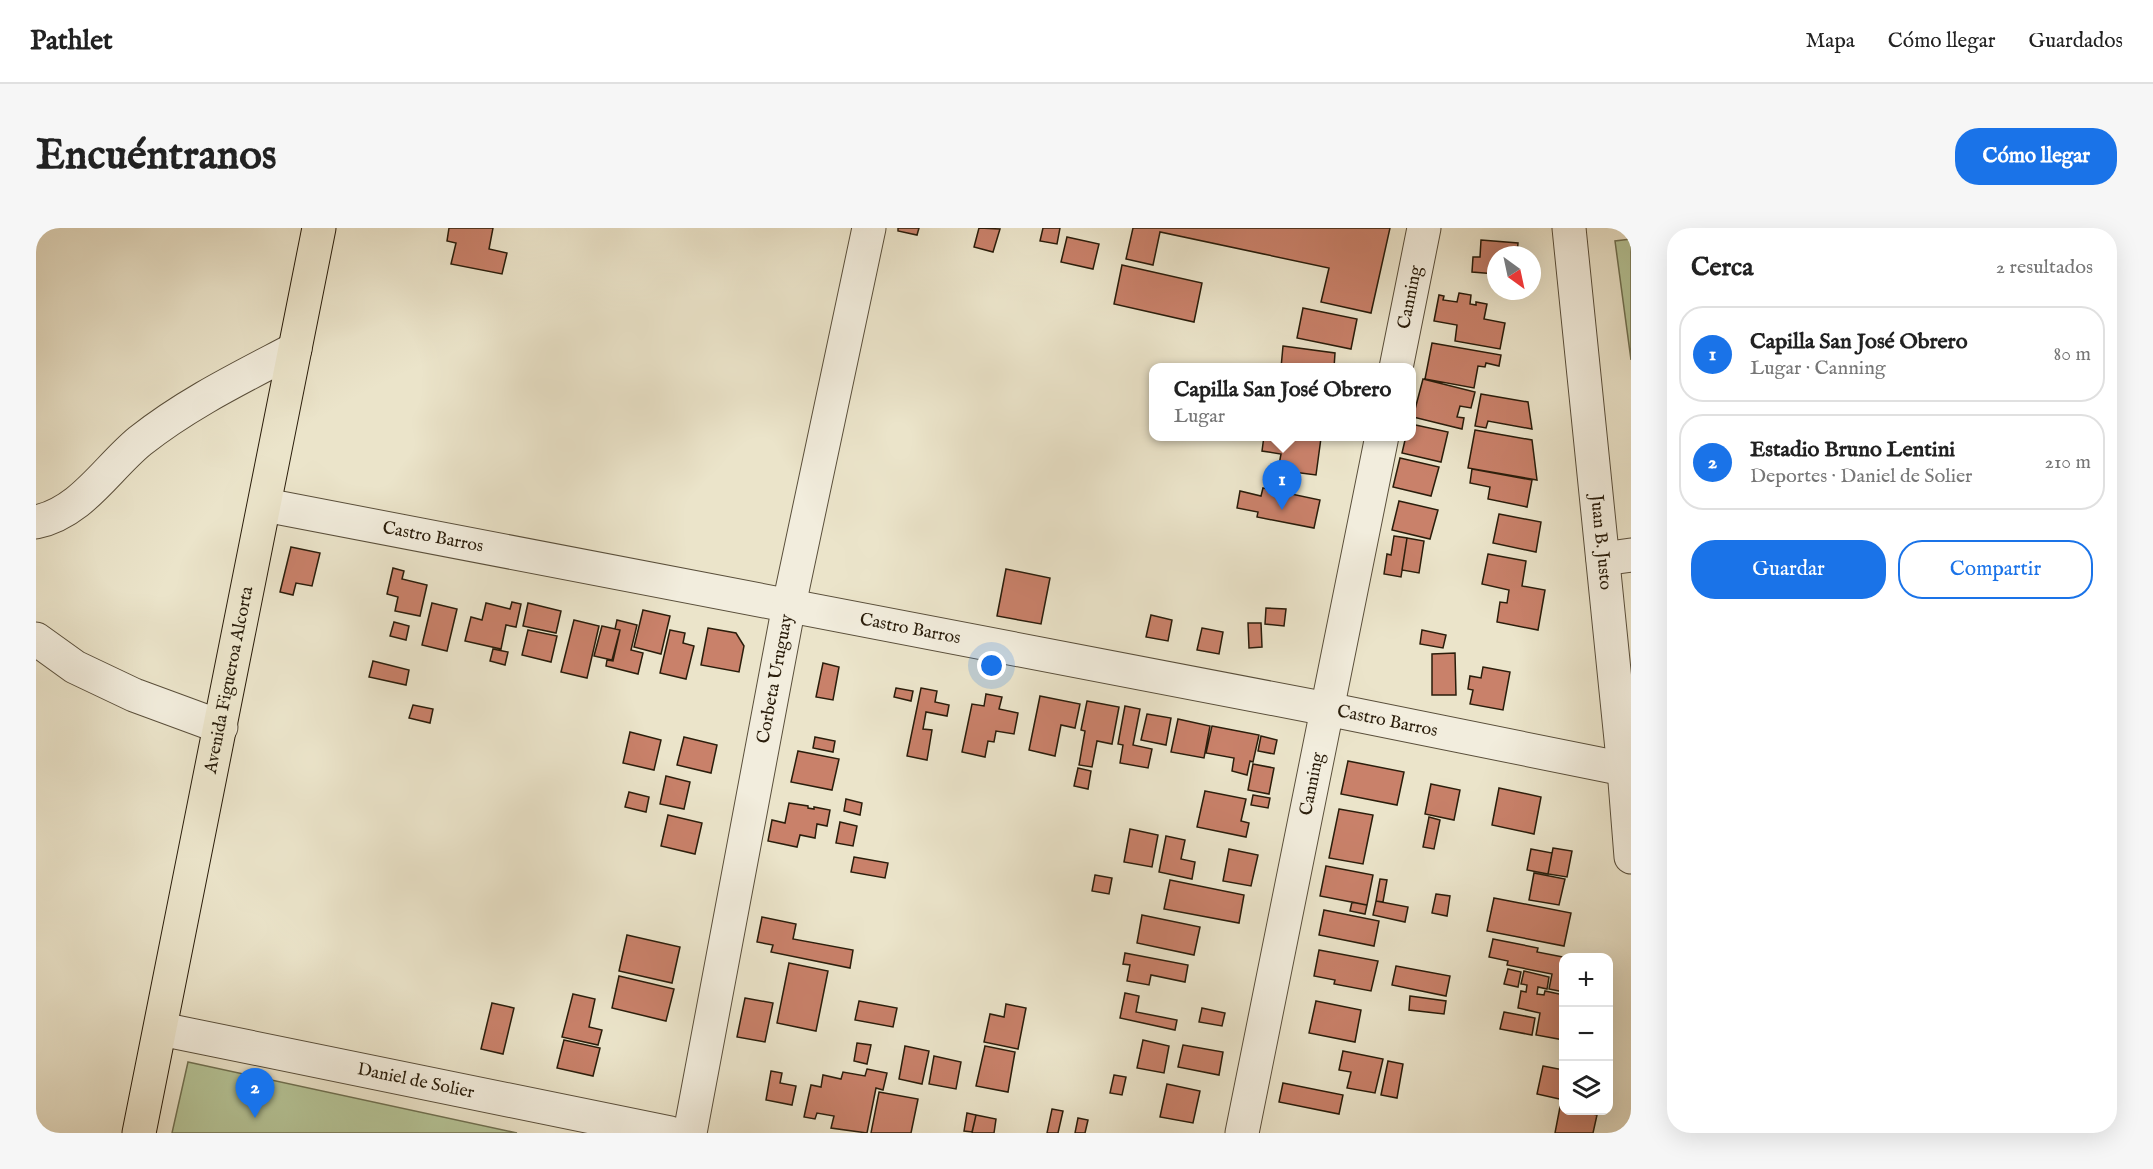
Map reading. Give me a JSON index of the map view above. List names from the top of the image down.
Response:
{
  "streets": {
    "main road": ["Avenida Figueroa Alcorta"],
    "street": [
      "Canning",
      "Castro Barros",
      "Juan B. Justo",
      "Corbeta Uruguay",
      "Daniel de Solier"
    ]
  },
  "crossings": [
    ["Canning", "Castro Barros"],
    ["Castro Barros", "Juan B. Justo"],
    ["Castro Barros", "Corbeta Uruguay"],
    ["Castro Barros", "Avenida Figueroa Alcorta"],
    ["Avenida Figueroa Alcorta", "Daniel de Solier"]
  ],
  "north": "bottom right",
  "page": {
    "header": "Pathlet",
    "nav": ["Mapa", "Cómo llegar", "Guardados"],
    "buttons": [
      "Cómo llegar",
      ["Guardar", "Compartir"]
    ],
    "title": "Encuéntranos",
    "heading": ["Cerca", "2 resultados"],
    "list": [
      {
        "mark": "1",
        "name": "Capilla San José Obrero",
        "note": "Lugar · Canning",
        "value": "80 m"
      },
      {
        "mark": "2",
        "name": "Estadio Bruno Lentini",
        "note": "Deportes · Daniel de Solier",
        "value": "210 m"
      }
    ],
    "popup": ["Capilla San José Obrero", "Lugar"],
    "pins": ["1", "2"],
    "map_buttons": ["+", "−"]
  }
}
